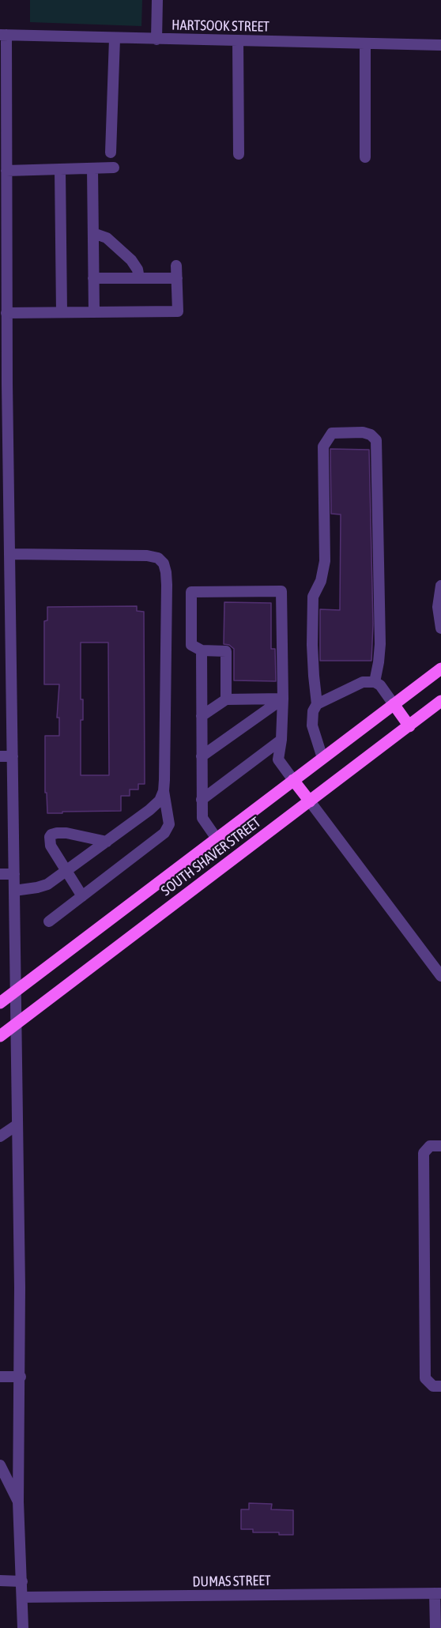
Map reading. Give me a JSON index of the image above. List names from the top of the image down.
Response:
{
  "streets": {
    "main road": ["SOUTH SHAVER STREET"],
    "street": ["HARTSOOK STREET", "DUMAS STREET"]
  }
}
